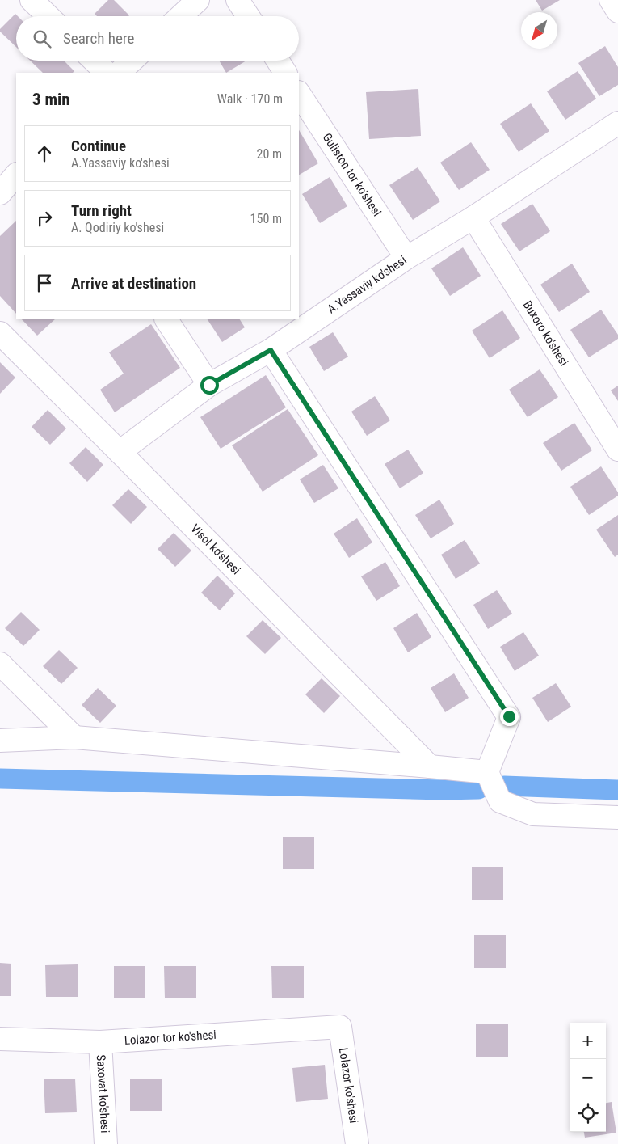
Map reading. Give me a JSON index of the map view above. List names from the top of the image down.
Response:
{
  "streets": {
    "street": [
      "Guliston tor ko'shesi",
      "A.Yassaviy ko'shesi",
      "Buxoro ko'shesi",
      "Visol ko'shesi",
      "Lolazor tor ko'shesi",
      "Lolazor ko'shesi",
      "Saxovat ko'shesi"
    ]
  },
  "crossings": [
    ["Guliston tor ko'shesi", "A.Yassaviy ko'shesi"],
    ["A.Yassaviy ko'shesi", "Buxoro ko'shesi"],
    ["A.Yassaviy ko'shesi", "Visol ko'shesi"],
    ["Lolazor tor ko'shesi", "Lolazor ko'shesi"],
    ["Lolazor tor ko'shesi", "Saxovat ko'shesi"]
  ],
  "north": "bottom left",
  "page": {
    "search": "Search here",
    "heading": ["3 min", "Walk · 170 m"],
    "list": [
      ["Continue", "A.Yassaviy ko'shesi", "20 m"],
      ["Turn right", "A. Qodiriy ko'shesi", "150 m"],
      "Arrive at destination"
    ],
    "map_buttons": ["+", "−"]
  }
}
